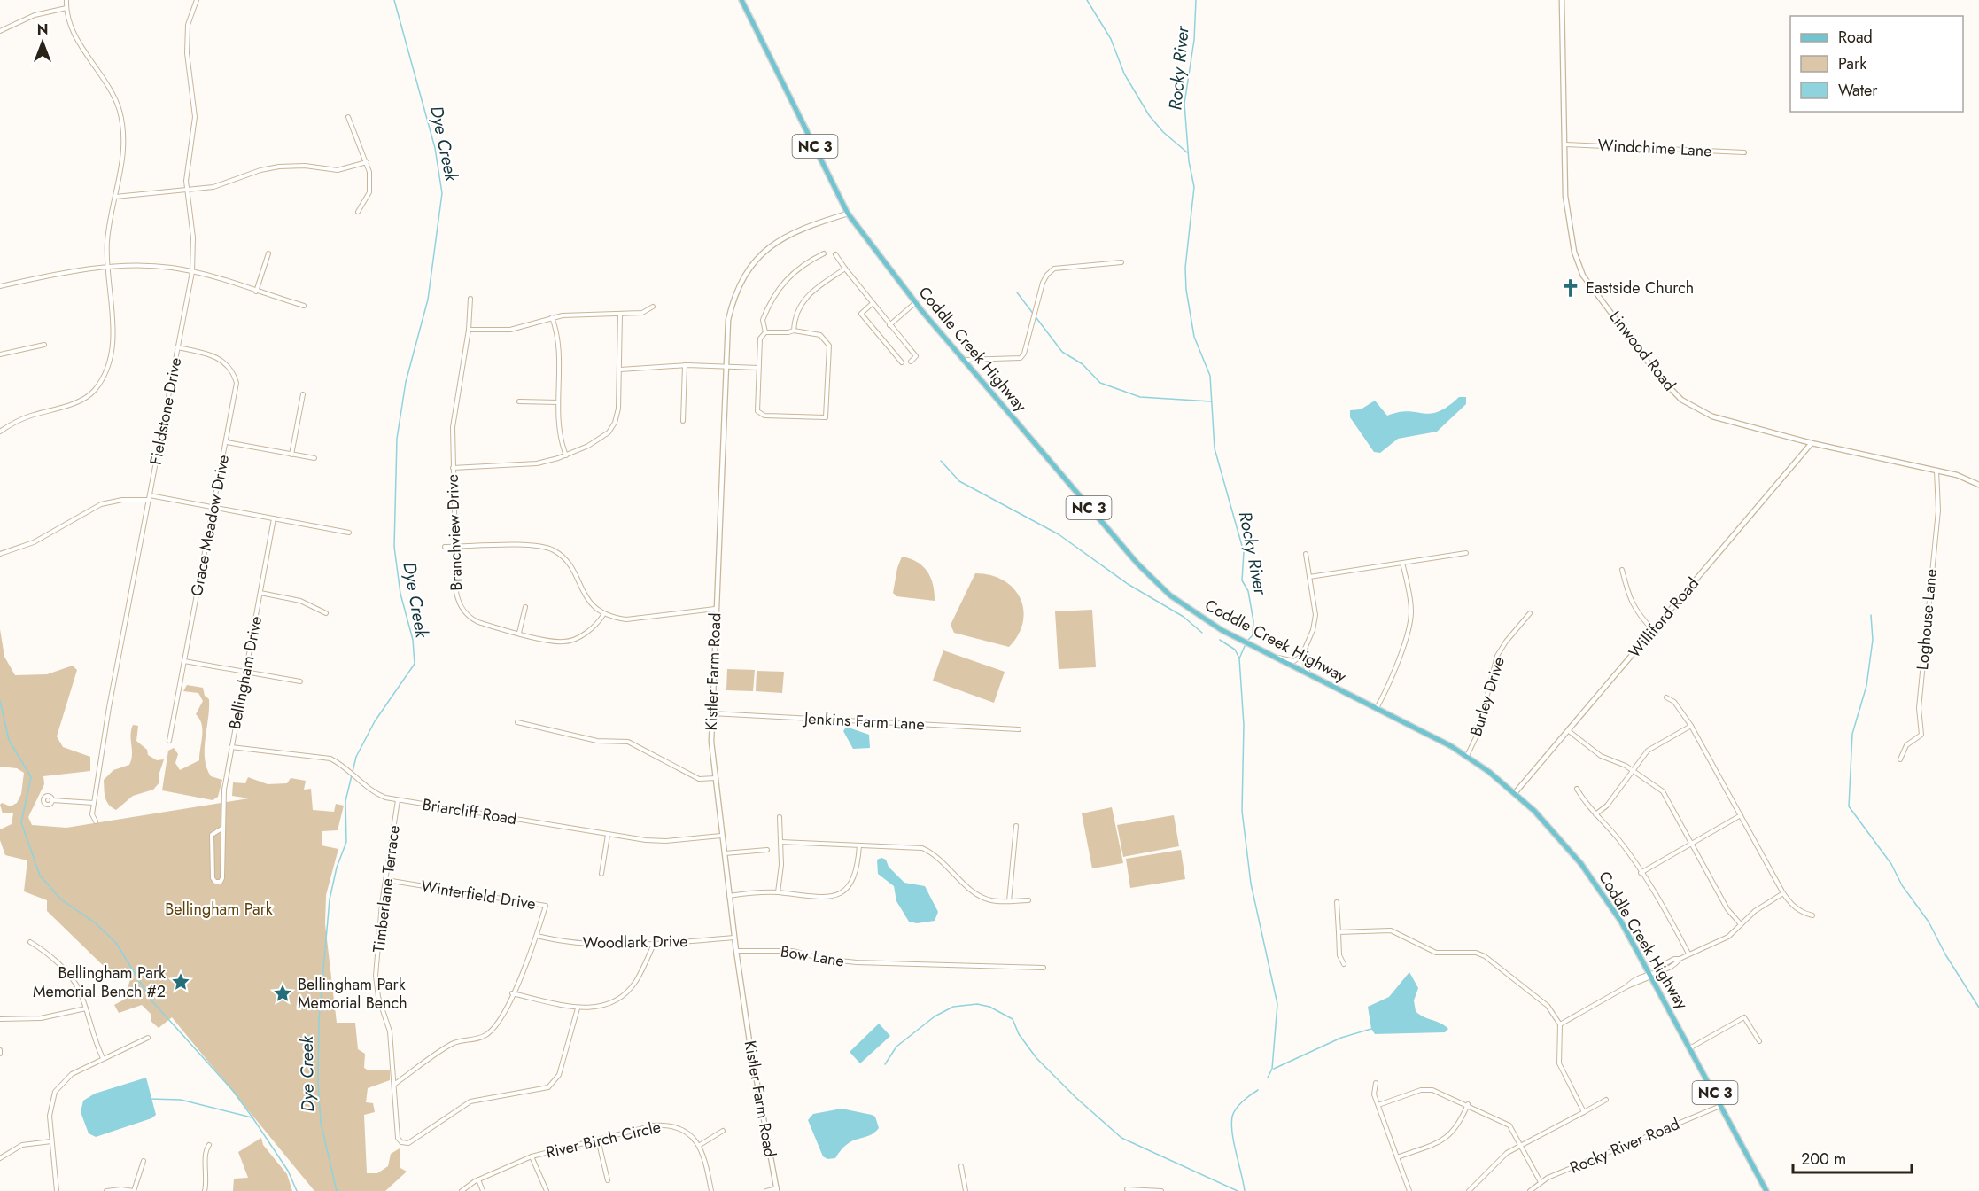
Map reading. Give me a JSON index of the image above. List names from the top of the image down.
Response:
{
  "streets": {
    "main road": ["NC 3", "Coddle Creek Highway"],
    "street": [
      "Windchime Lane",
      "Linwood Road",
      "Fieldstone Drive",
      "Grace Meadow Drive",
      "Branchview Drive",
      "Williford Road",
      "Loghouse Lane",
      "Kistler Farm Road",
      "Bellingham Drive",
      "Burley Drive",
      "Jenkins Farm Lane",
      "Briarcliff Road",
      "Timberlane Terrace",
      "Winterfield Drive",
      "Woodlark Drive",
      "Bow Lane",
      "River Birch Circle",
      "Rocky River Road"
    ]
  },
  "crossings": [
    ["Windchime Lane", "Linwood Road"],
    ["Coddle Creek Highway", "Williford Road"],
    ["Coddle Creek Highway", "Kistler Farm Road"],
    ["Coddle Creek Highway", "Burley Drive"],
    ["Coddle Creek Highway", "Rocky River Road"],
    ["Linwood Road", "Williford Road"],
    ["Linwood Road", "Loghouse Lane"],
    ["Fieldstone Drive", "Grace Meadow Drive"],
    ["Kistler Farm Road", "Jenkins Farm Lane"],
    ["Kistler Farm Road", "Briarcliff Road"],
    ["Kistler Farm Road", "Woodlark Drive"],
    ["Kistler Farm Road", "Bow Lane"],
    ["Bellingham Drive", "Briarcliff Road"],
    ["Briarcliff Road", "Timberlane Terrace"],
    ["Timberlane Terrace", "Winterfield Drive"],
    ["Winterfield Drive", "Woodlark Drive"]
  ],
  "water": ["Rocky River", "Dye Creek"],
  "parks": ["Bellingham Park"],
  "places": {
    "church": ["Eastside Church"],
    "place": ["Bellingham Park Memorial Bench #2", "Bellingham Park Memorial Bench"]
  },
  "legend": ["Road", "Park", "Water"],
  "scale_bar": "200 m",
  "north": "top"
}
